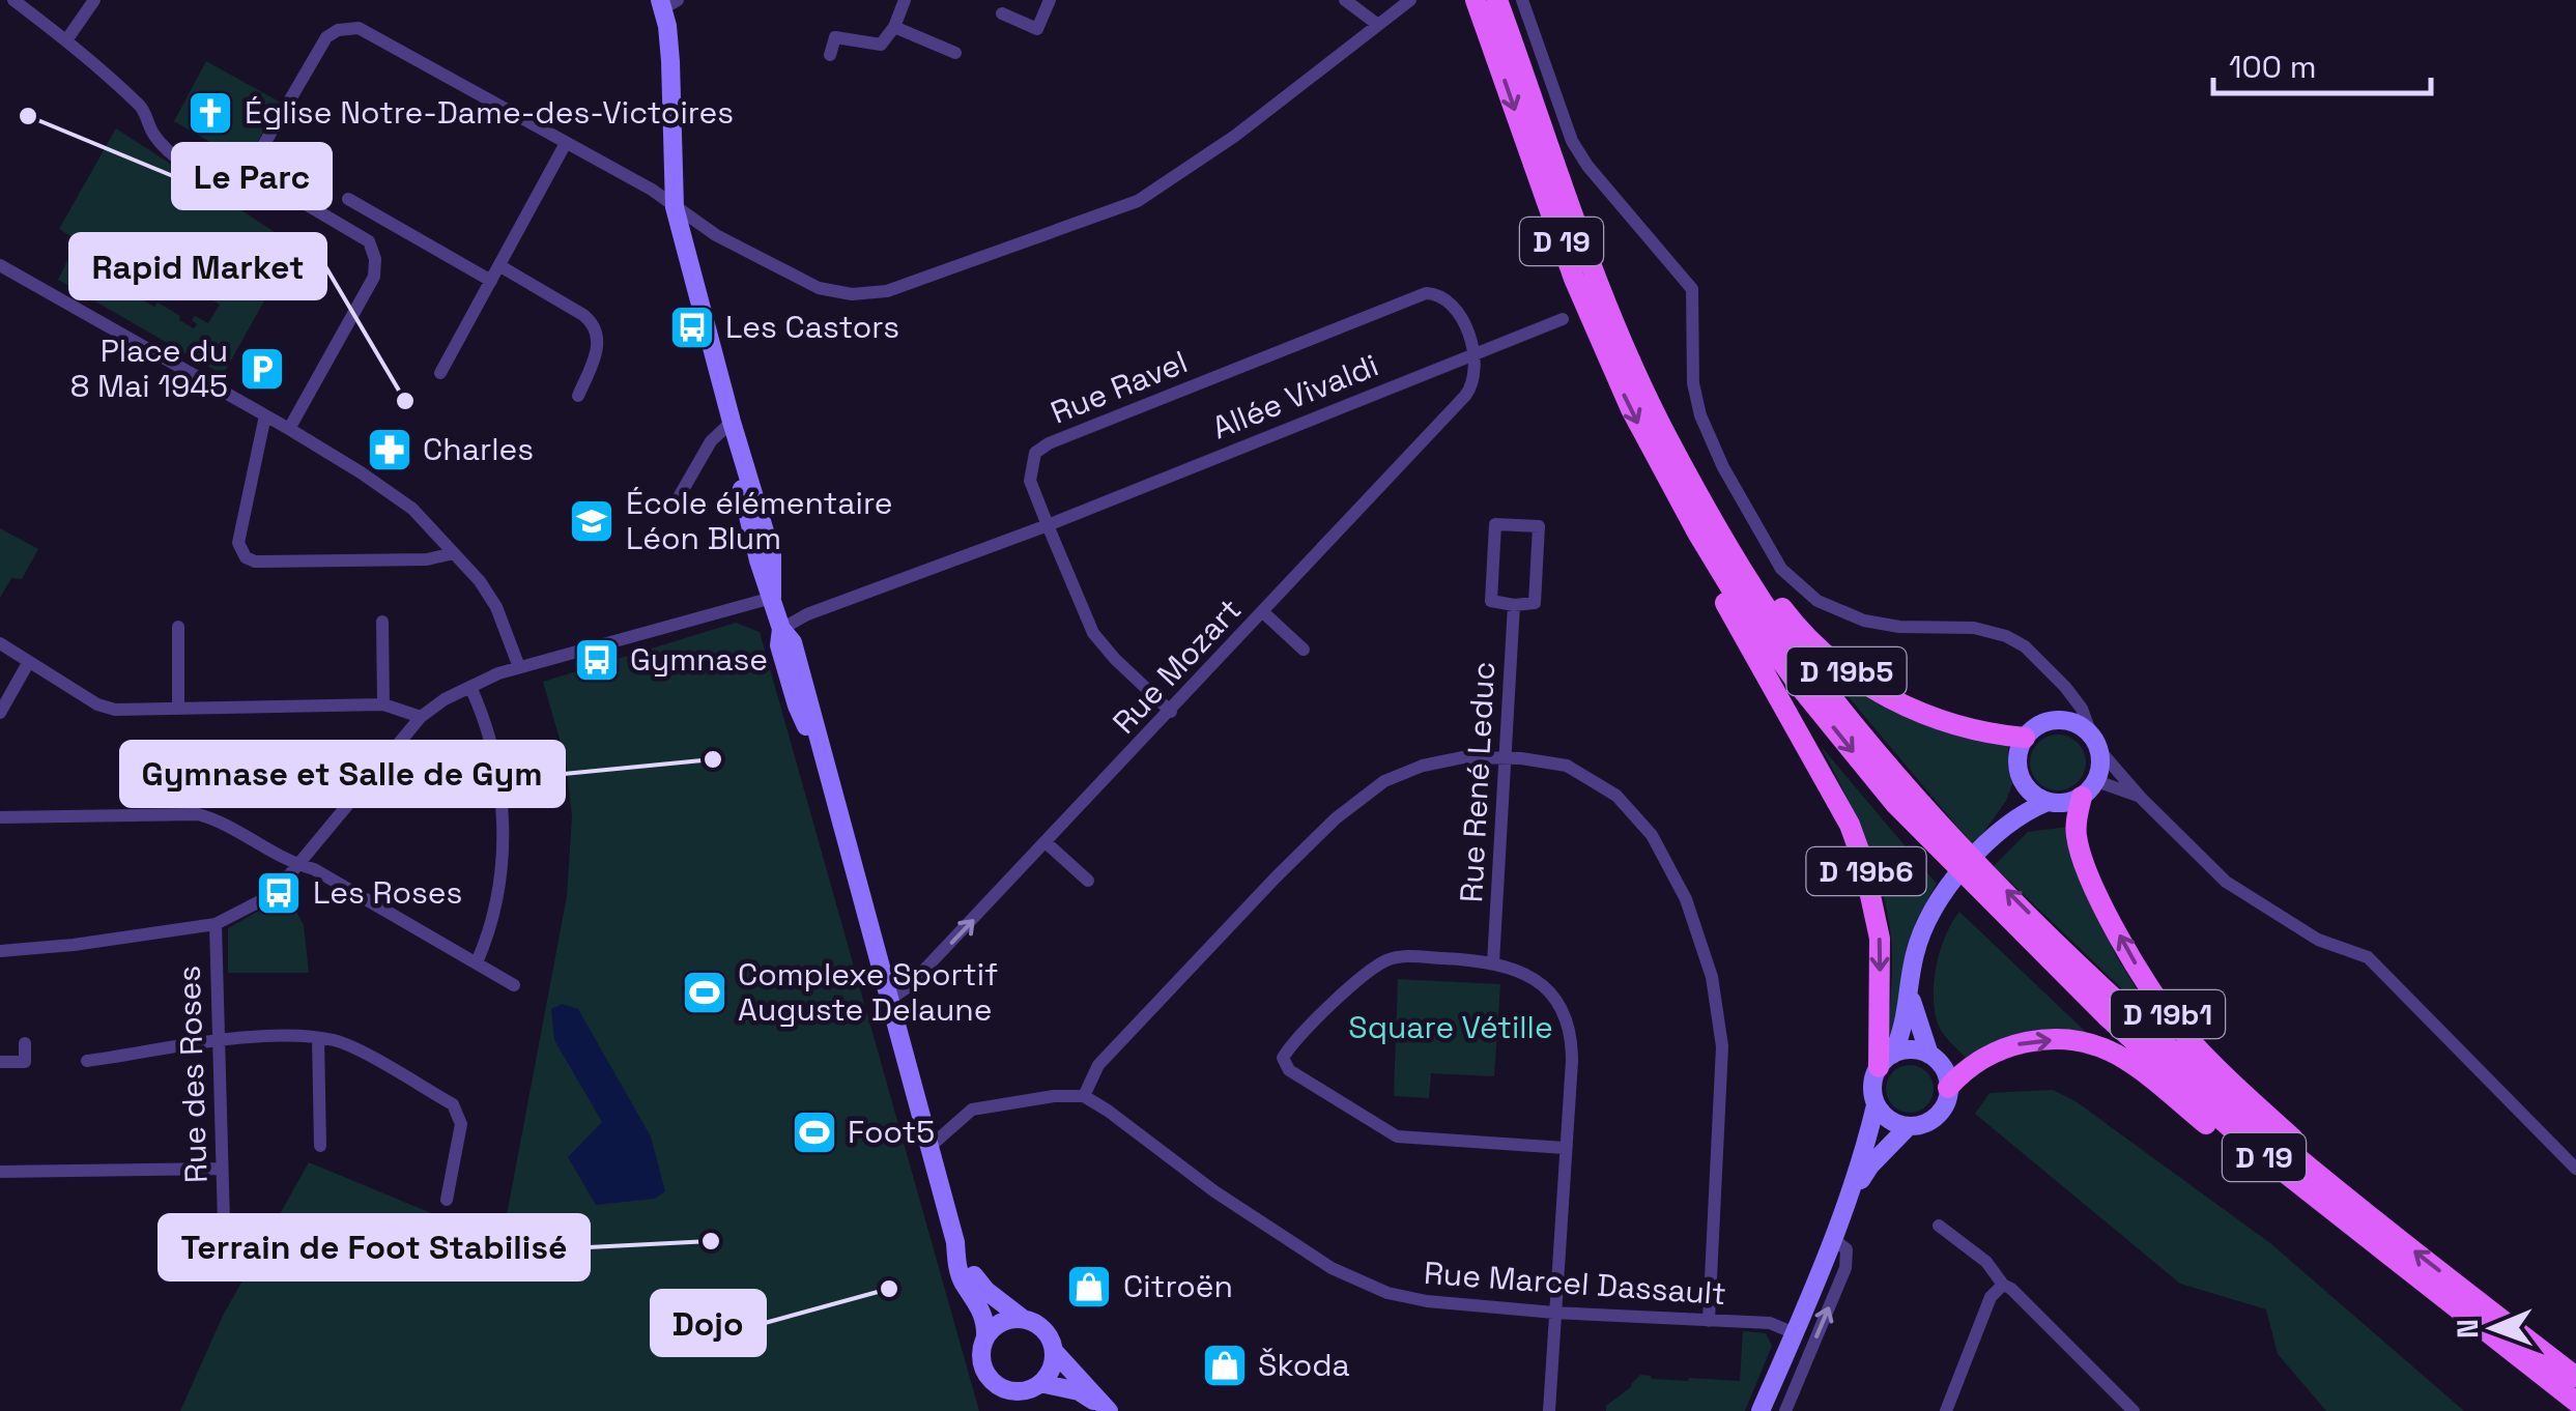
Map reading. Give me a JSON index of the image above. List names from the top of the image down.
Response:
{
  "streets": {
    "main road": [
      "D 19",
      "D 19b5",
      "D 19b6",
      "D 19b1"
    ],
    "street": [
      "Rue Ravel",
      "Allée Vivaldi",
      "Rue Mozart",
      "Rue René Leduc",
      "Rue des Roses",
      "Rue Marcel Dassault"
    ]
  },
  "crossings": [
    ["D 19", "D 19b5"],
    ["D 19", "D 19b6"],
    ["D 19", "D 19b1"],
    ["Rue Ravel", "Allée Vivaldi"],
    ["Rue Ravel", "Rue Mozart"],
    ["Allée Vivaldi", "Rue Mozart"],
    ["D 19b5", "D 19b1"]
  ],
  "parks": ["Square Vétille"],
  "places": {
    "church": ["Église Notre-Dame-des-Victoires"],
    "other": [
      "Le Parc",
      "Rapid Market",
      "Gymnase et Salle de Gym",
      "Terrain de Foot Stabilisé",
      "Dojo"
    ],
    "bus stop": ["Les Castors", "Gymnase", "Les Roses"],
    "parking": ["Place du 8 Mai 1945"],
    "pharmacy": ["Charles"],
    "school or university": ["École élémentaire Léon Blum"],
    "sports": ["Complexe Sportif Auguste Delaune", "Foot5"],
    "shop": ["Citroën", "Škoda"]
  },
  "scale_bar": "100 m",
  "north": "left"
}
